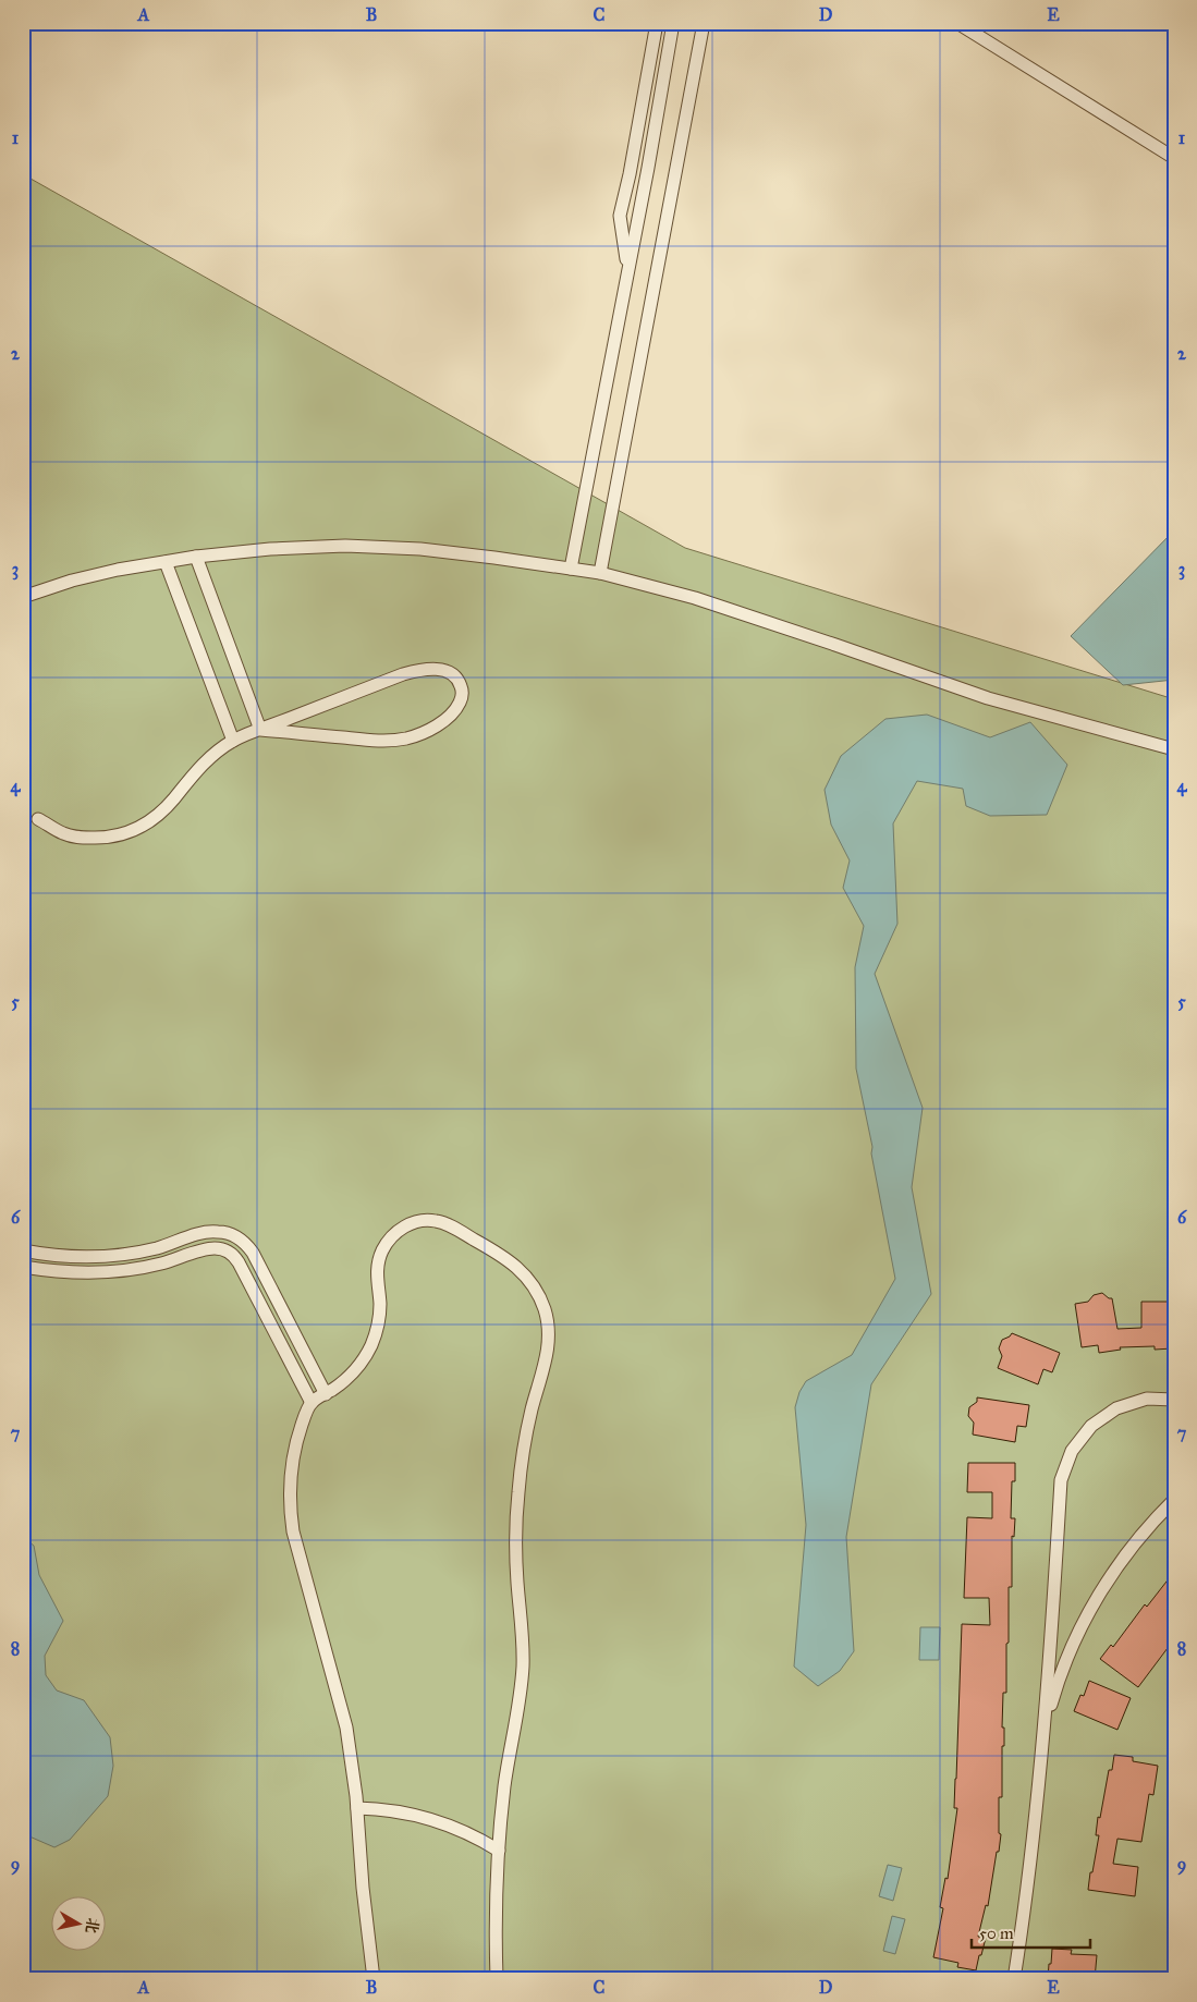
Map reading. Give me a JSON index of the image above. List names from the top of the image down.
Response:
{
  "scale_bar": "50 m",
  "north": "right",
  "grid": {
    "columns": [
      "A",
      "B",
      "C",
      "D",
      "E"
    ],
    "rows": [
      "1",
      "2",
      "3",
      "4",
      "5",
      "6",
      "7",
      "8",
      "9"
    ]
  }
}
